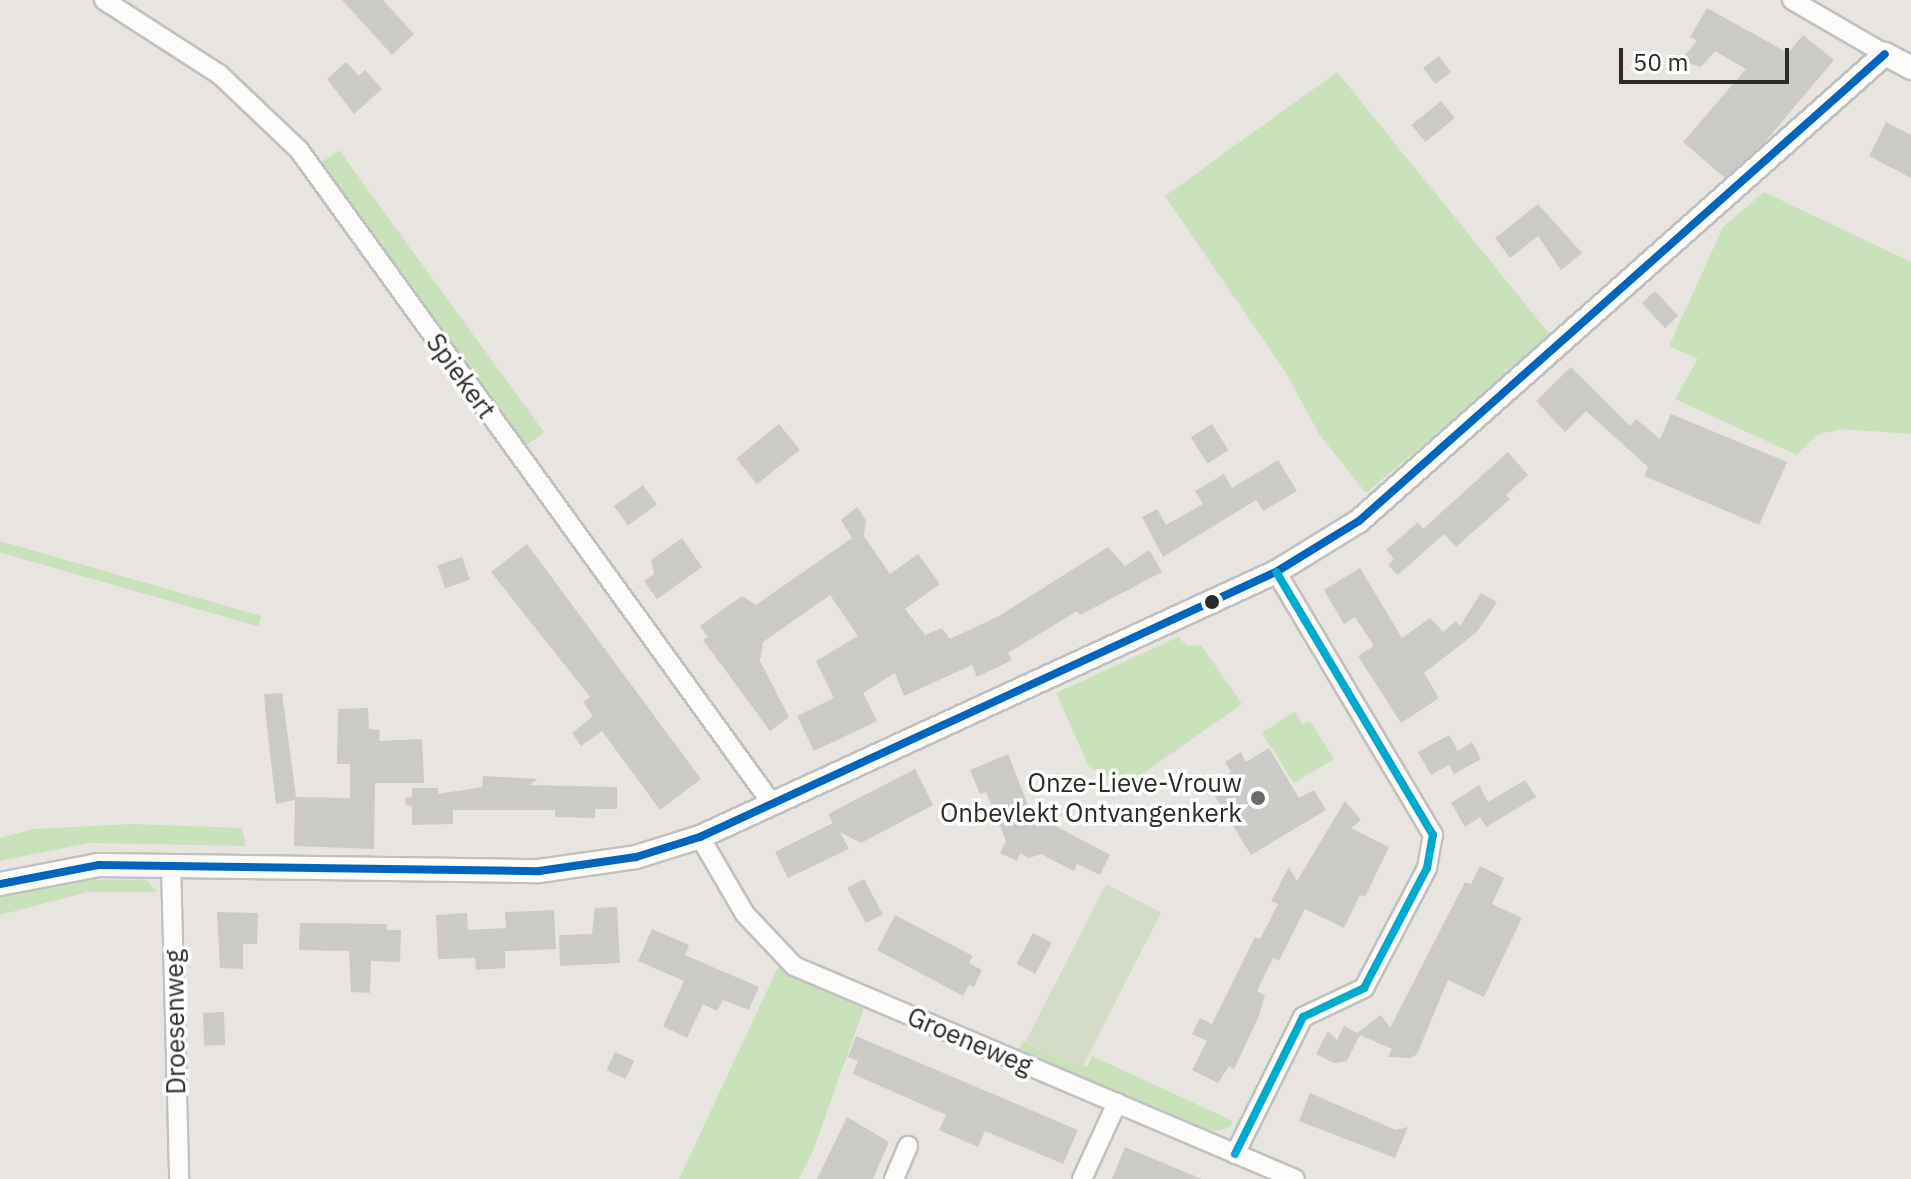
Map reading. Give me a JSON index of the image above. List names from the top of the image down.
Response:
{
  "streets": {
    "street": ["Spiekert", "Droesenweg", "Groeneweg"]
  },
  "places": ["Onze-Lieve-Vrouw Onbevlekt Ontvangenkerk"],
  "scale_bar": "50 m"
}
